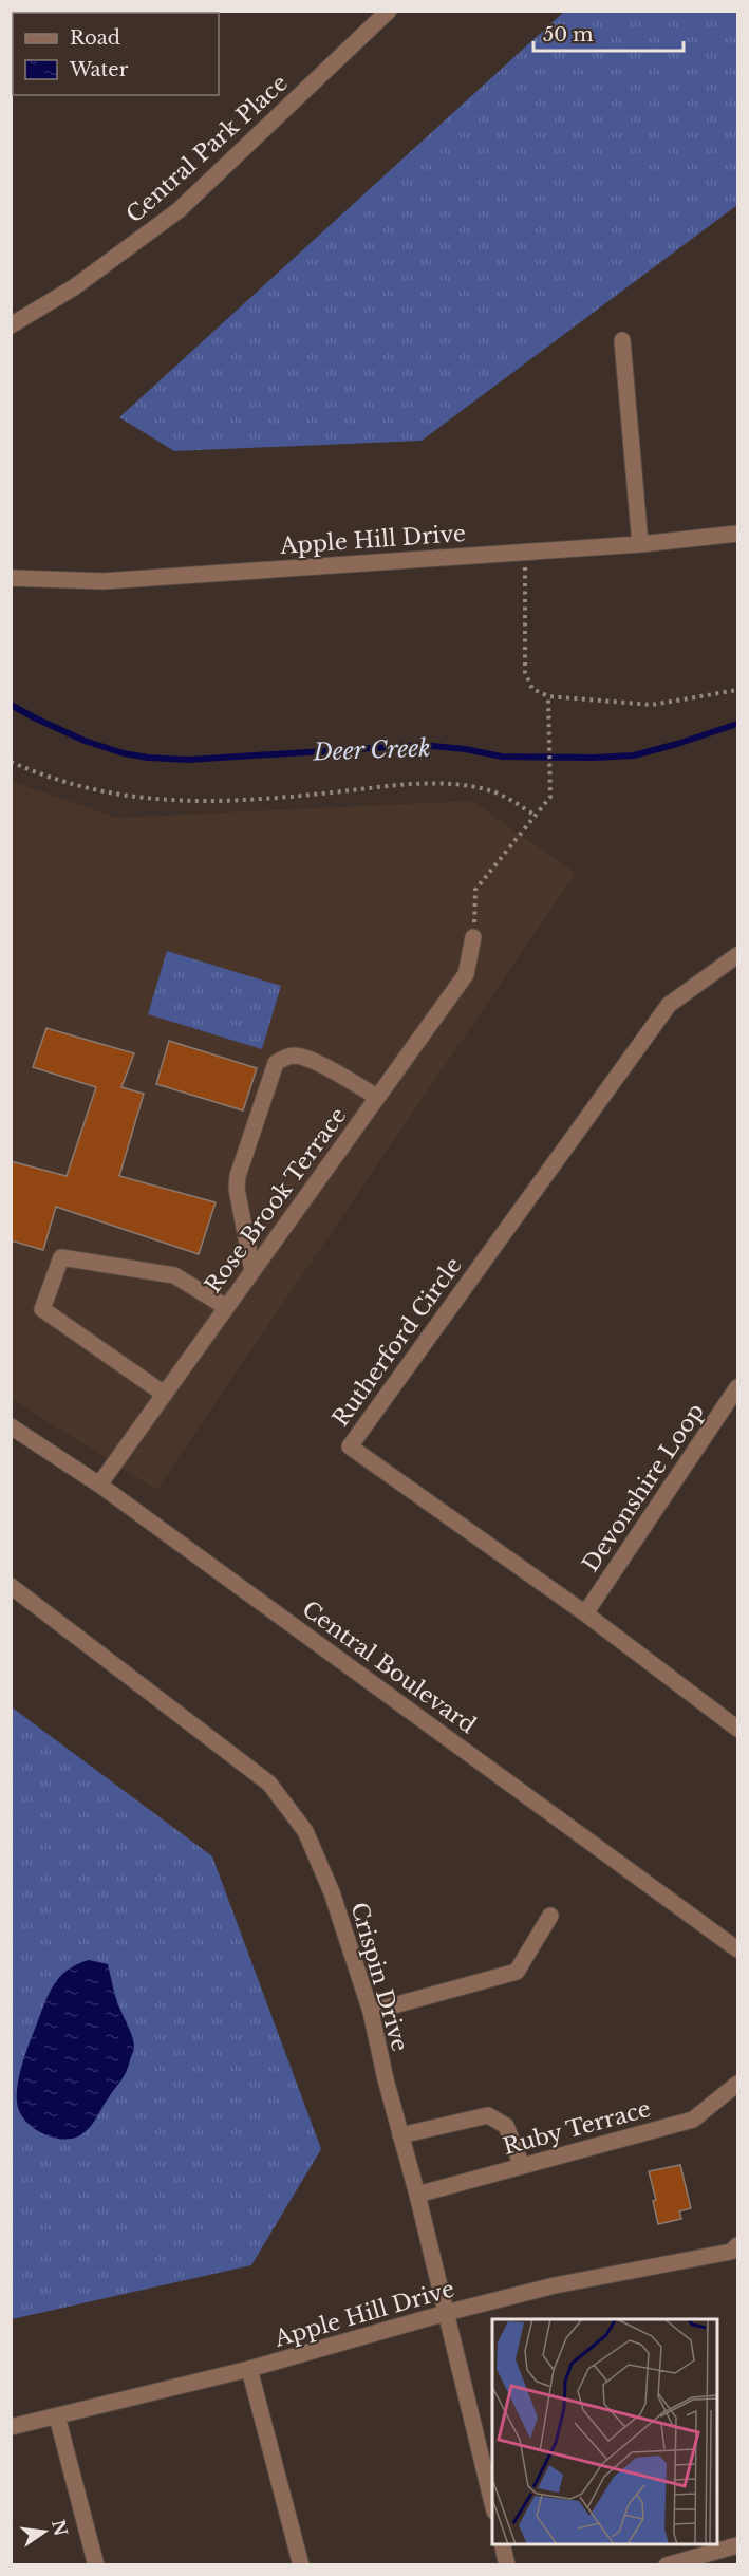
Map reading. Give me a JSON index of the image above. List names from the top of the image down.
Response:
{
  "streets": {
    "street": [
      "Central Park Place",
      "Apple Hill Drive",
      "Rose Brook Terrace",
      "Rutherford Circle",
      "Devonshire Loop",
      "Central Boulevard",
      "Crispin Drive",
      "Ruby Terrace"
    ]
  },
  "crossings": [
    ["Apple Hill Drive", "Crispin Drive"],
    ["Rose Brook Terrace", "Central Boulevard"],
    ["Rutherford Circle", "Devonshire Loop"],
    ["Crispin Drive", "Ruby Terrace"]
  ],
  "water": ["Deer Creek"],
  "legend": ["Road", "Water"],
  "scale_bar": "50 m",
  "north": "right"
}
